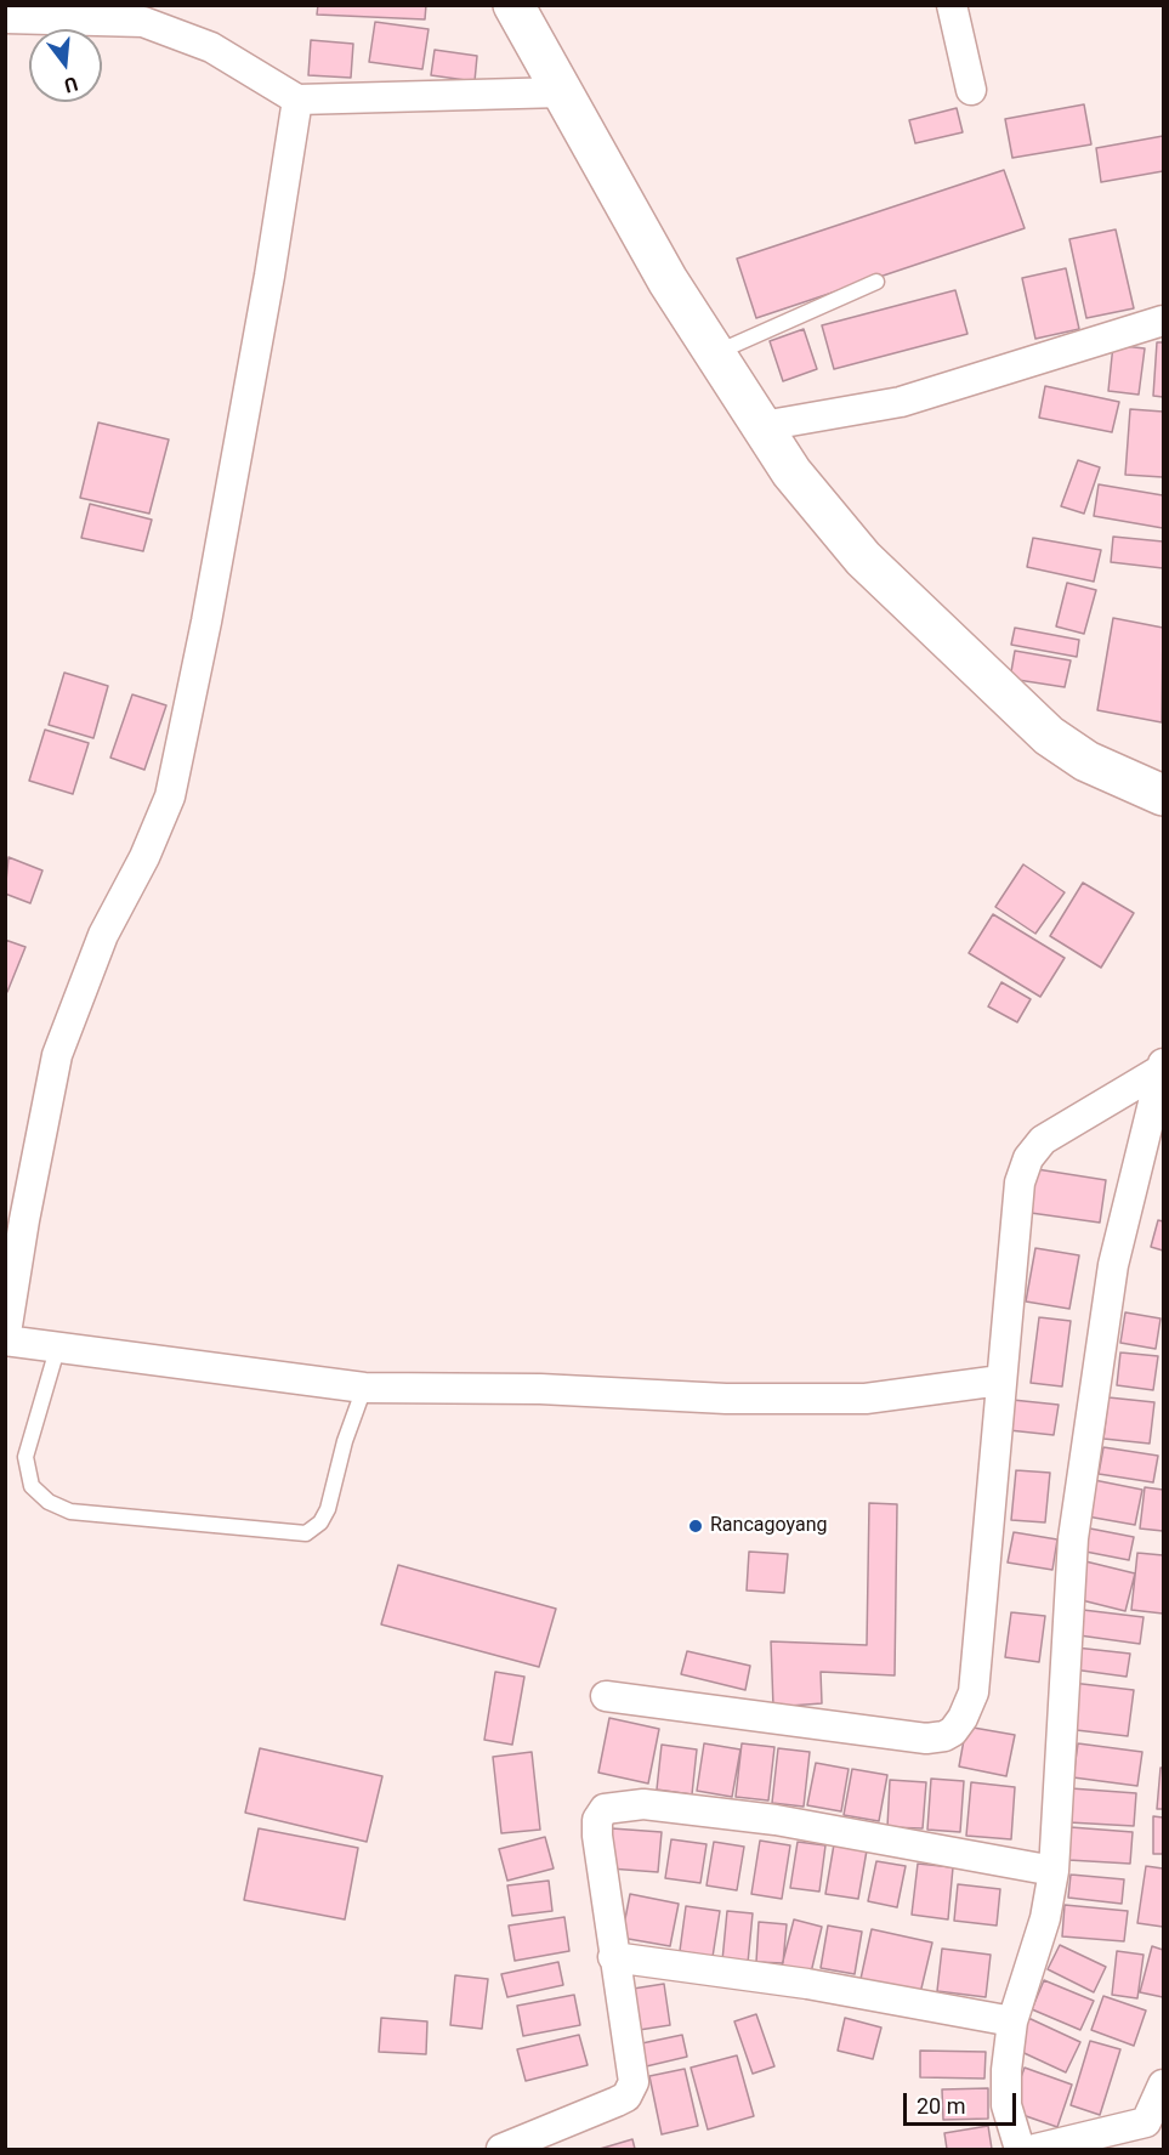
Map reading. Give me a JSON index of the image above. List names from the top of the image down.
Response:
{
  "places": ["Rancagoyang"],
  "scale_bar": "20 m",
  "north": "bottom"
}
